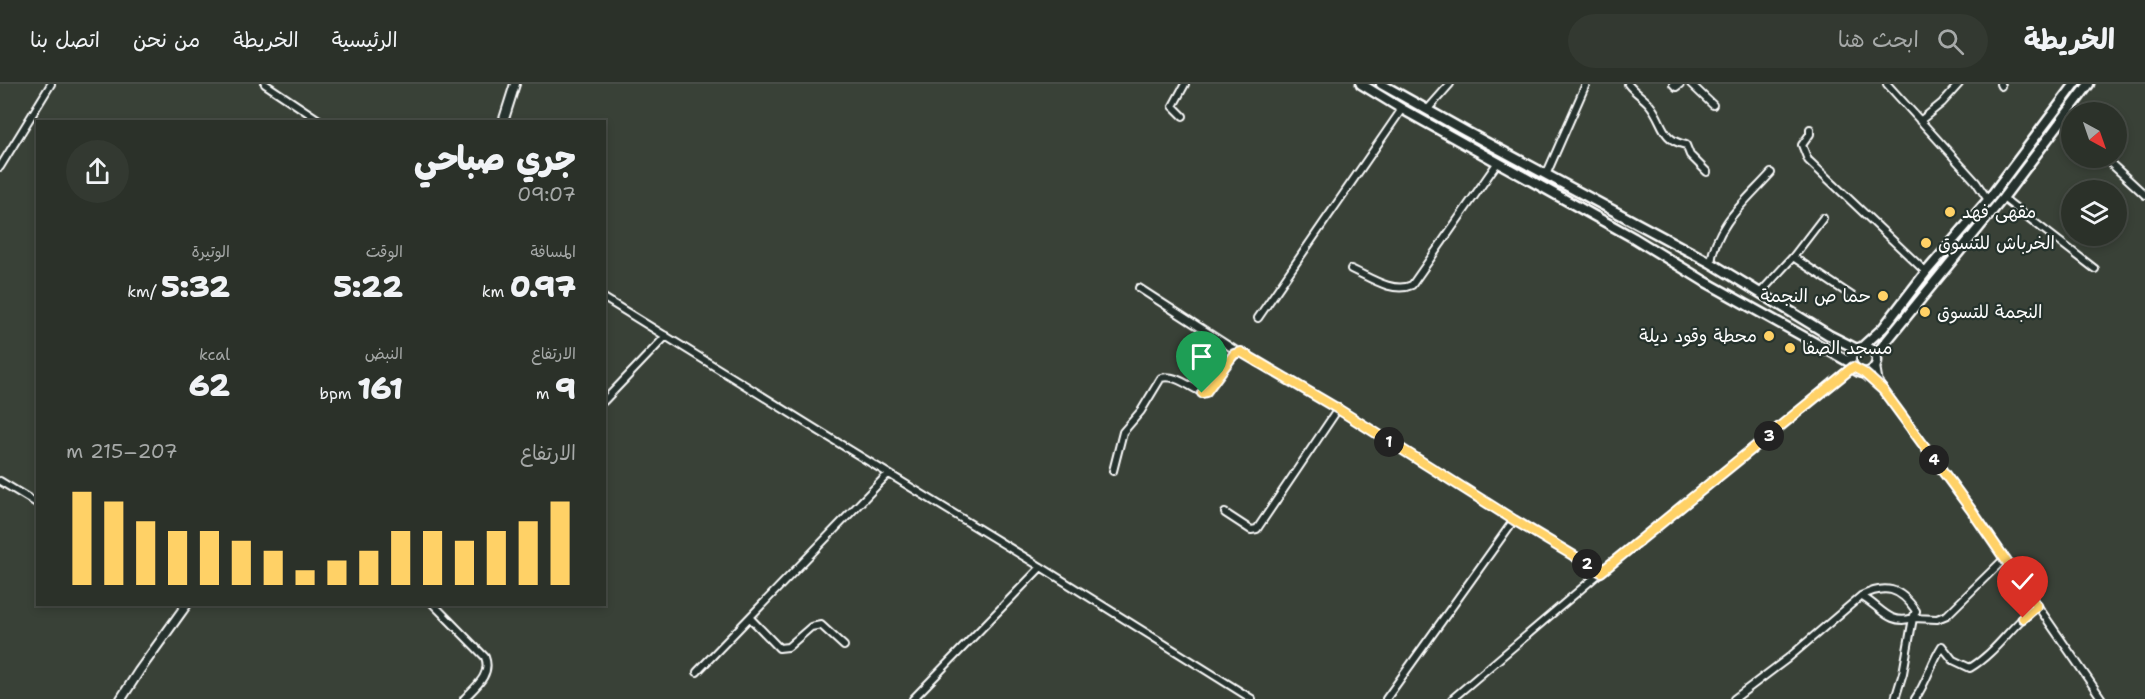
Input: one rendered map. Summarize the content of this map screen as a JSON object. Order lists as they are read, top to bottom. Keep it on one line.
{"places":["مقهى فهد","الخرباش للتسوق","حما ص النجمة","النجمة للتسوق","محطة وقود ديلة","مسجد الصفا"],"north":"bottom right","page":{"header":"الخريطة","search":"ابحث هنا","nav":["الرئيسية","الخريطة","من نحن","اتصل بنا"],"heading":["جري صباحي","09:07"],"stats":[["المسافة","0.97 km"],["الوقت","5:22"],["الوتيرة","5:32 /km"],["الارتفاع","9 m"],["النبض","161 bpm"],["kcal","62"]],"pins":["3","1","4","2"],"chart":["الارتفاع","207–215 m"]}}
